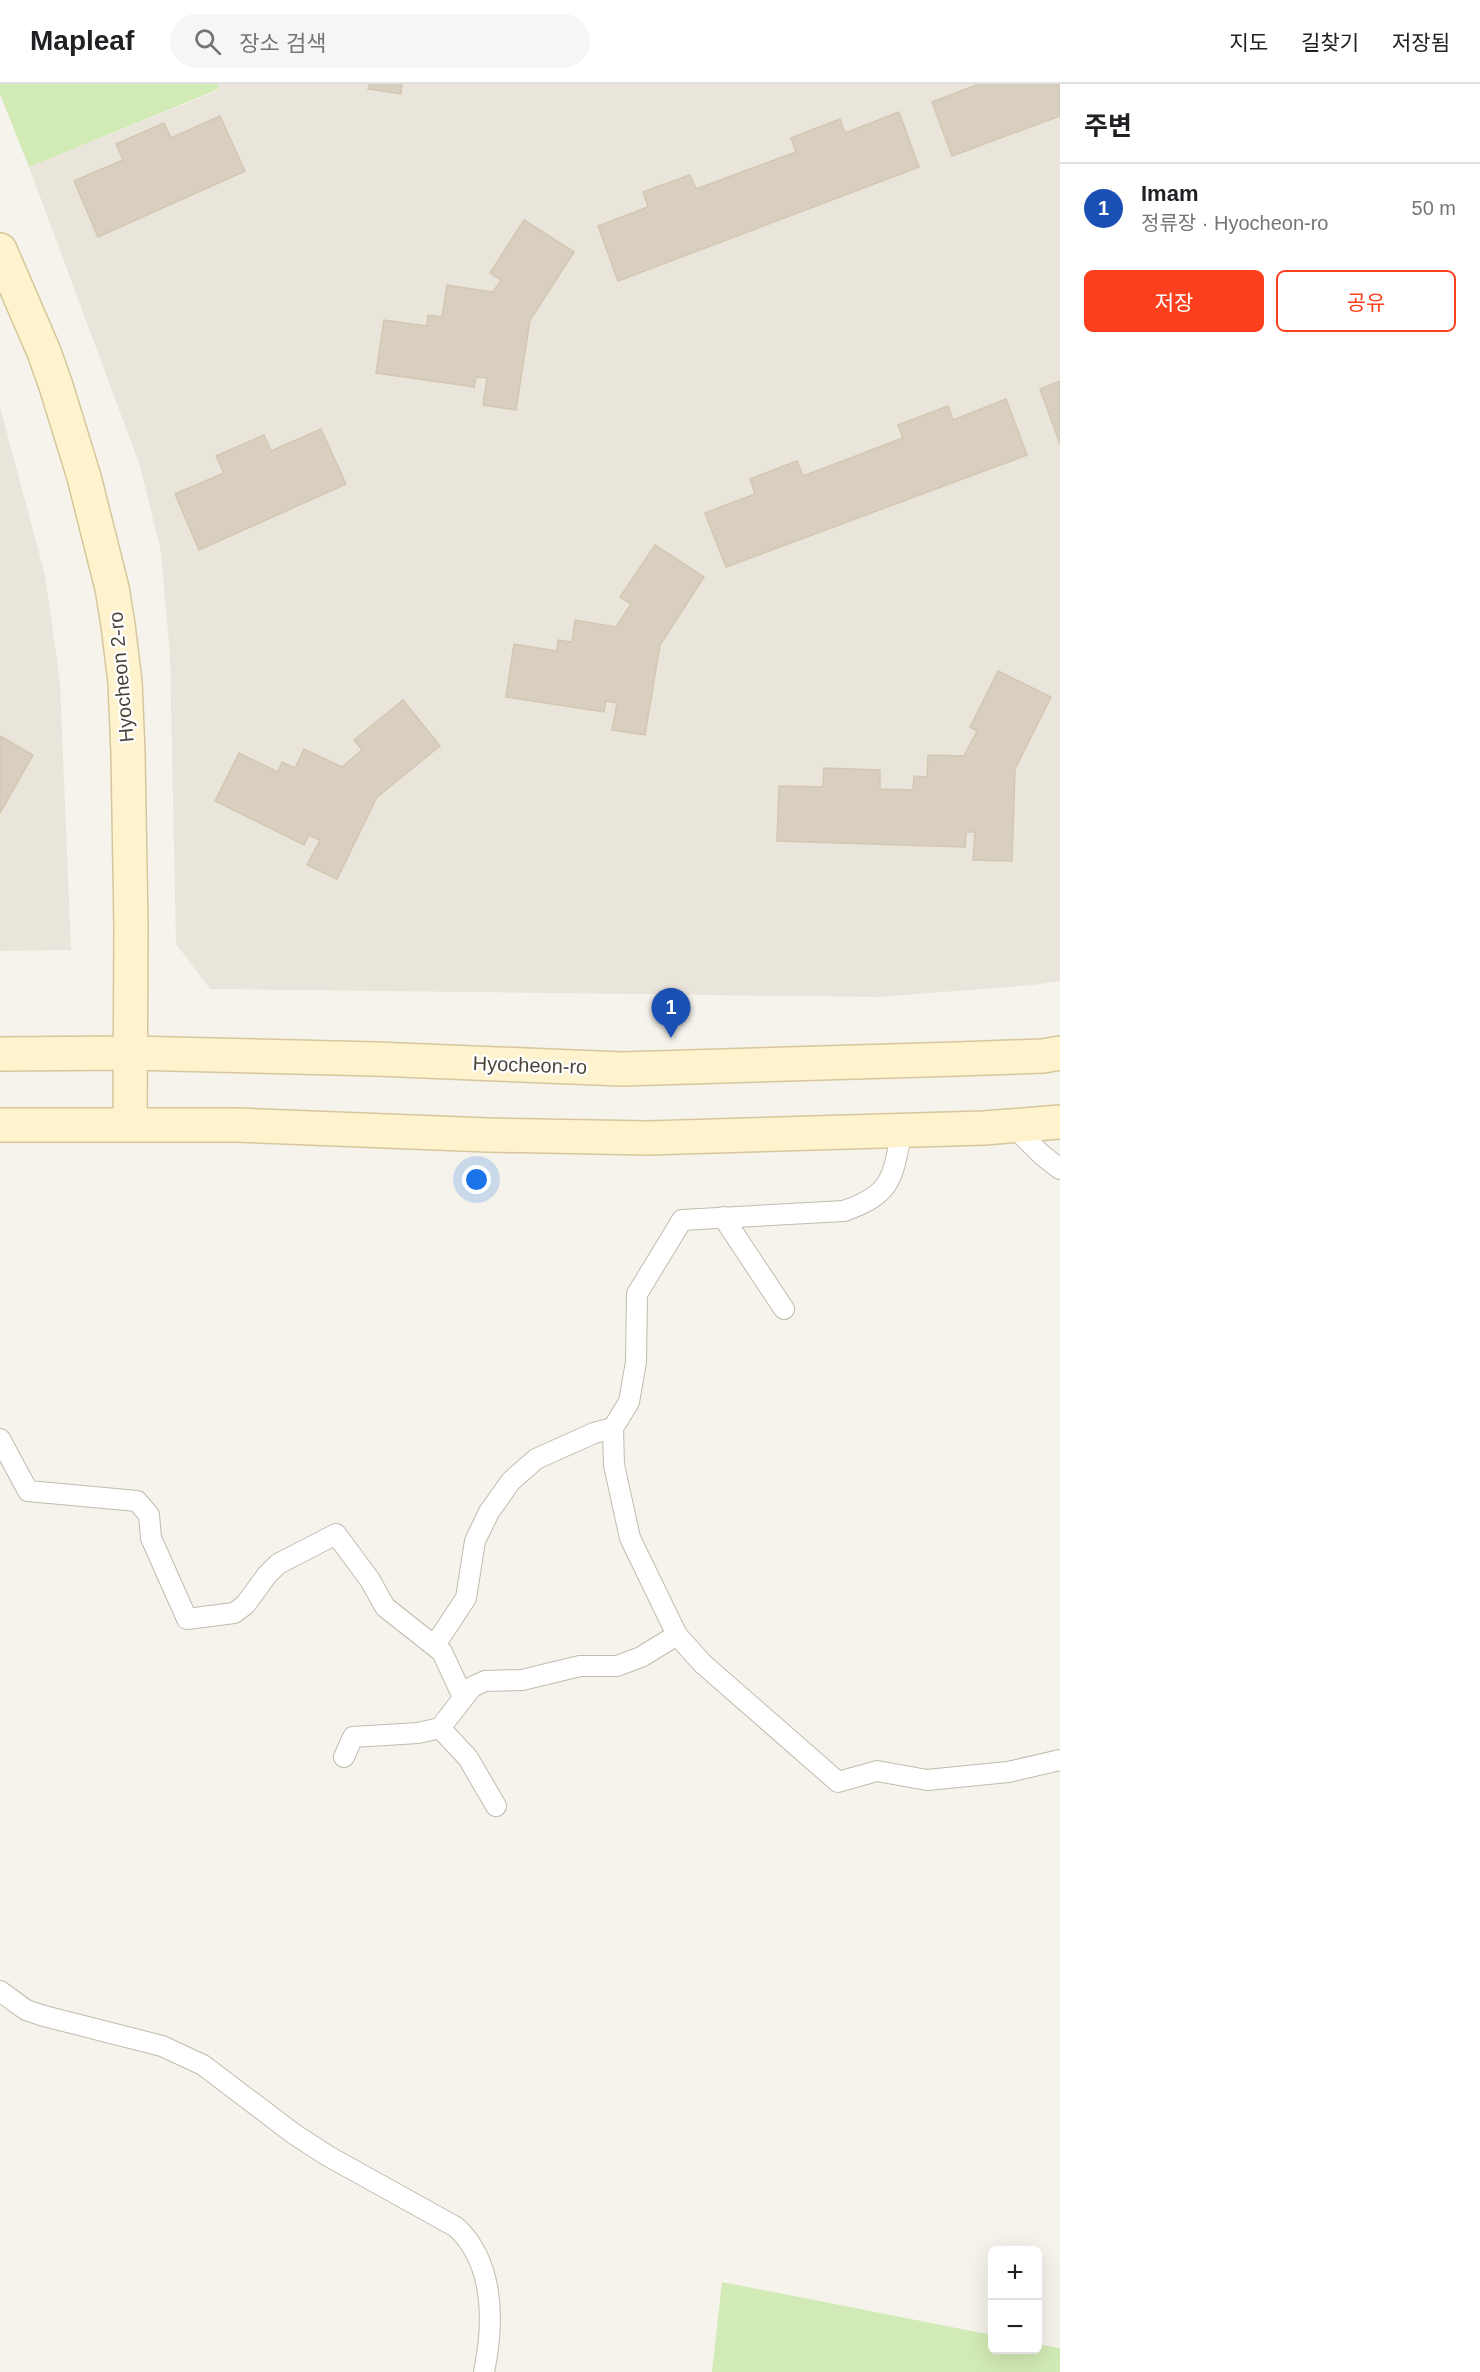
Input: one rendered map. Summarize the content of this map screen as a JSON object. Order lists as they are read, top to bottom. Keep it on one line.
{"streets":{"main road":["Hyocheon 2-ro","Hyocheon-ro"]},"crossings":[["Hyocheon 2-ro","Hyocheon-ro"]],"page":{"header":"Mapleaf","search":"장소 검색","nav":["지도","길찾기","저장됨"],"heading":"주변","list":[{"mark":"1","name":"Imam","note":"정류장 · Hyocheon-ro","value":"50 m"}],"buttons":["저장","공유"],"pins":"1","map_buttons":["+","−"]}}
